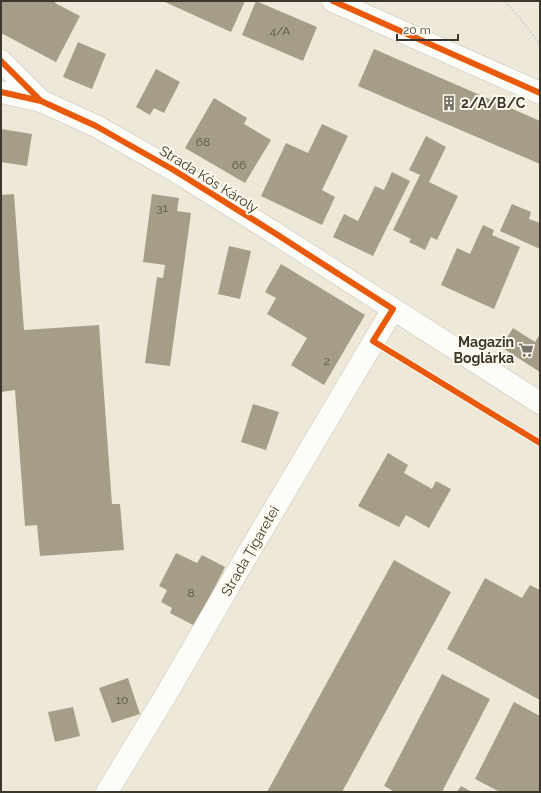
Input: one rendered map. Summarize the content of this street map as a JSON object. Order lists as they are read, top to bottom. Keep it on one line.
{"streets":{"main road":["Strada Kós Károly","Strada Țigaretei"]},"crossings":[["Strada Kós Károly","Strada Țigaretei"]],"places":{"building":["2/A/B/C"],"supermarket":["Magazin Boglárka"]},"house_numbers":["4/A","68","66","31","2","8","10"],"scale_bar":"20 m"}
